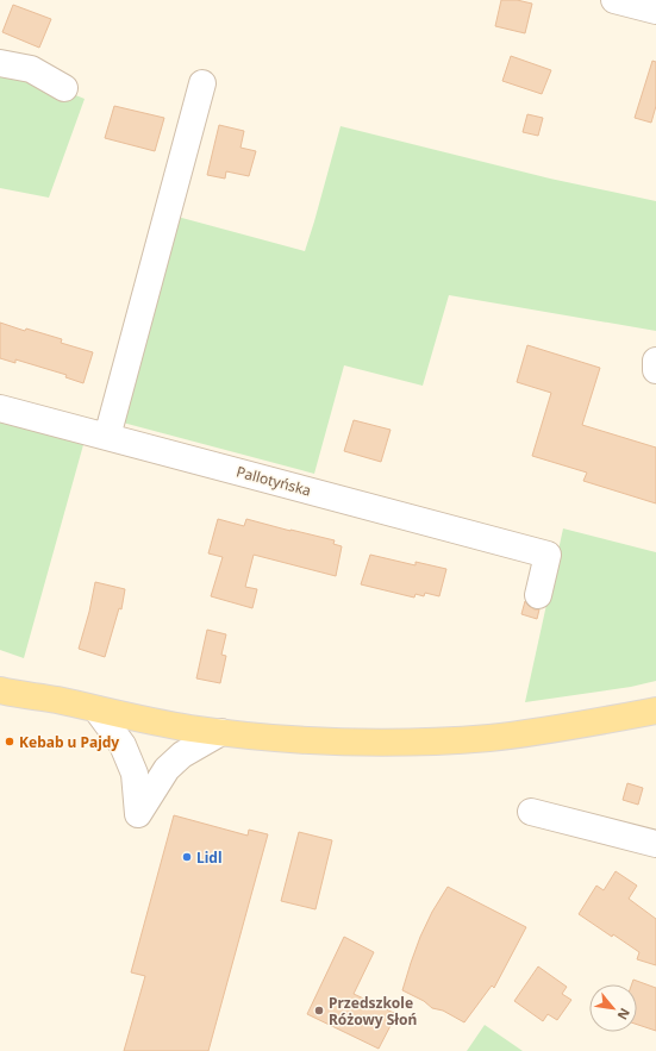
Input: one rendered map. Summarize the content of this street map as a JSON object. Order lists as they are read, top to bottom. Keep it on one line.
{"streets":{"street":["Pallotyńska"]},"places":["Kebab u Pajdy","Lidl","Przedszkole Różowy Słoń"],"north":"bottom right"}
